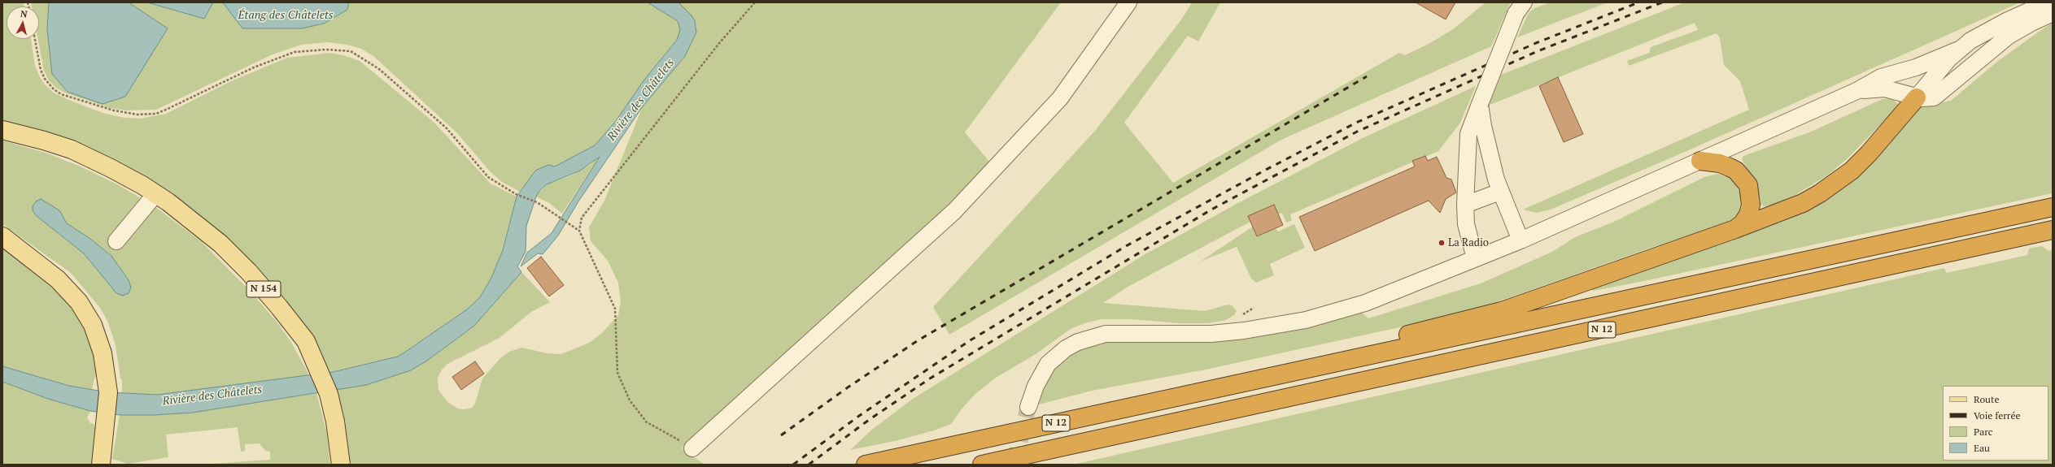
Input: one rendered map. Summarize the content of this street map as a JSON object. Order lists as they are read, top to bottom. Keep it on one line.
{"streets":{"highway":["N 12"],"main road":["N 154"]},"water":["Étang des Châtelets","Rivière des Châtelets"],"places":["La Radio"],"legend":["Route","Voie ferrée","Parc","Eau"],"north":"top"}
